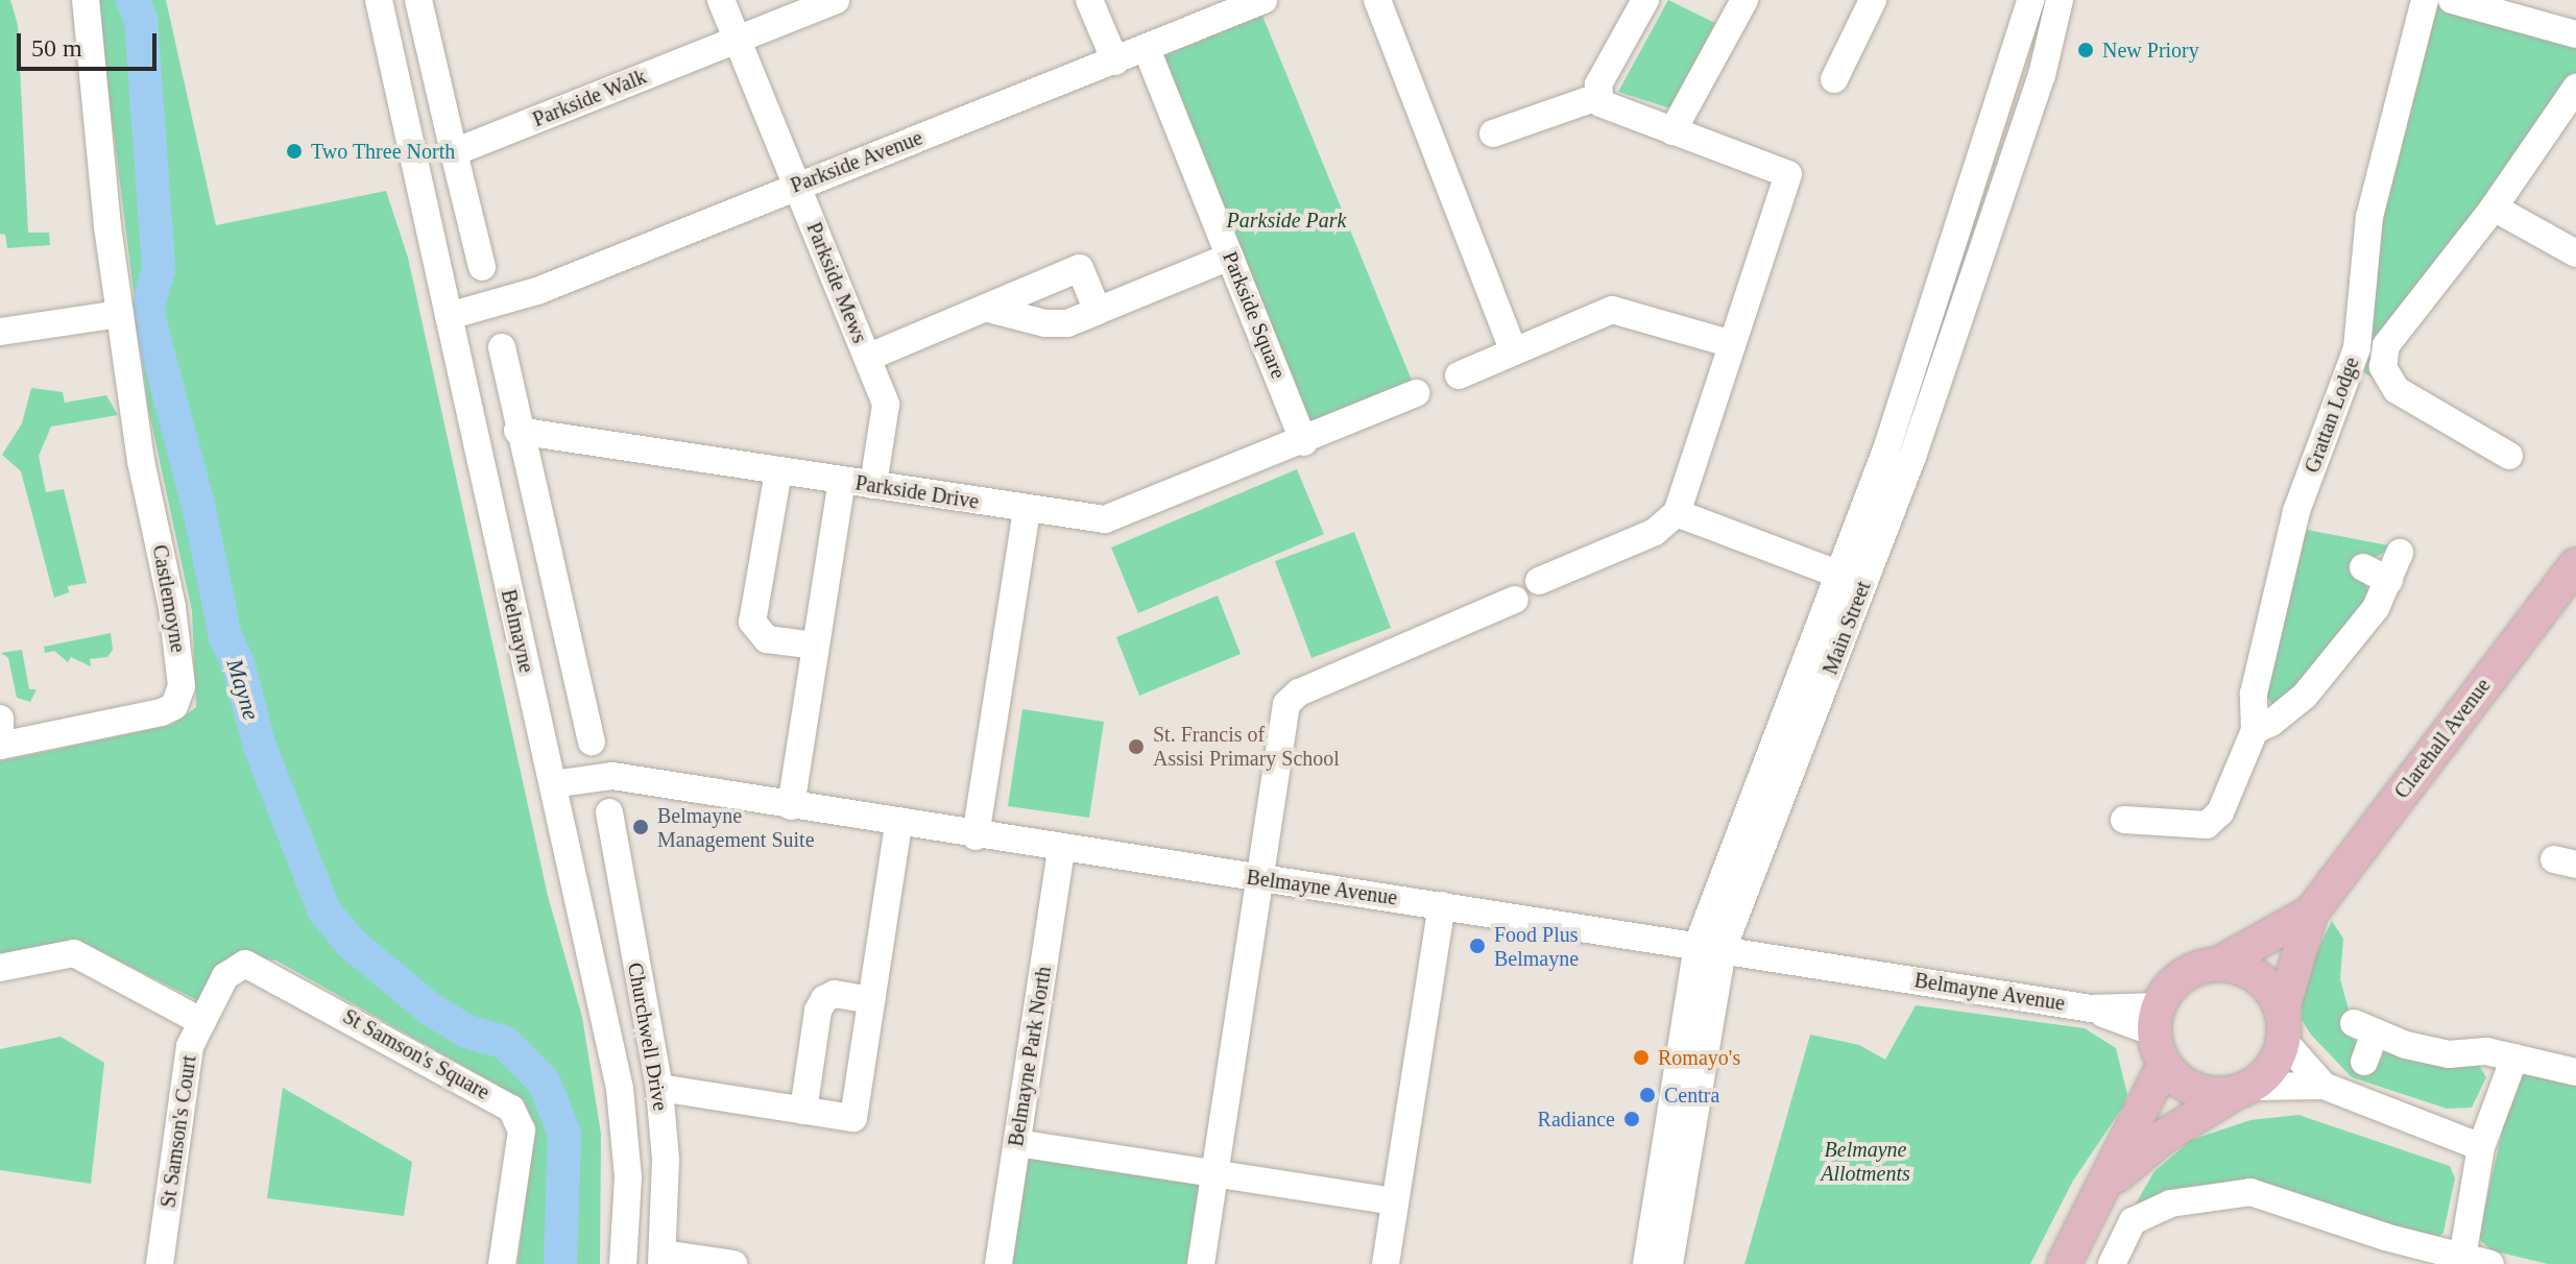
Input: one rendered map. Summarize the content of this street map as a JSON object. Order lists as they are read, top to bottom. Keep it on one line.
{"streets":{"main road":["Clarehall Avenue"],"street":["Parkside Walk","Parkside Avenue","Parkside Mews","Parkside Square","Grattan Lodge","Parkside Drive","Castlemoyne","Main Street","Belmayne","Belmayne Avenue","Churchwell Drive","St Samson's Square","Belmayne Park North","St Samson's Court"]},"crossings":[["Parkside Walk","Parkside Mews"],["Parkside Avenue","Parkside Mews"],["Parkside Avenue","Parkside Square"],["Parkside Avenue","Belmayne"],["Parkside Mews","Parkside Drive"],["Parkside Square","Parkside Drive"],["Main Street","Belmayne Avenue"],["Belmayne","Belmayne Avenue"],["Clarehall Avenue","Belmayne Avenue"],["Belmayne Avenue","Belmayne Park North"],["St Samson's Square","St Samson's Court"]],"water":["Mayne"],"parks":["Parkside Park","Belmayne Allotments"],"places":["New Priory","Two Three North","St. Francis of Assisi Primary School","Belmayne Management Suite","Food Plus Belmayne","Romayo's","Centra","Radiance"],"scale_bar":"50 m"}
